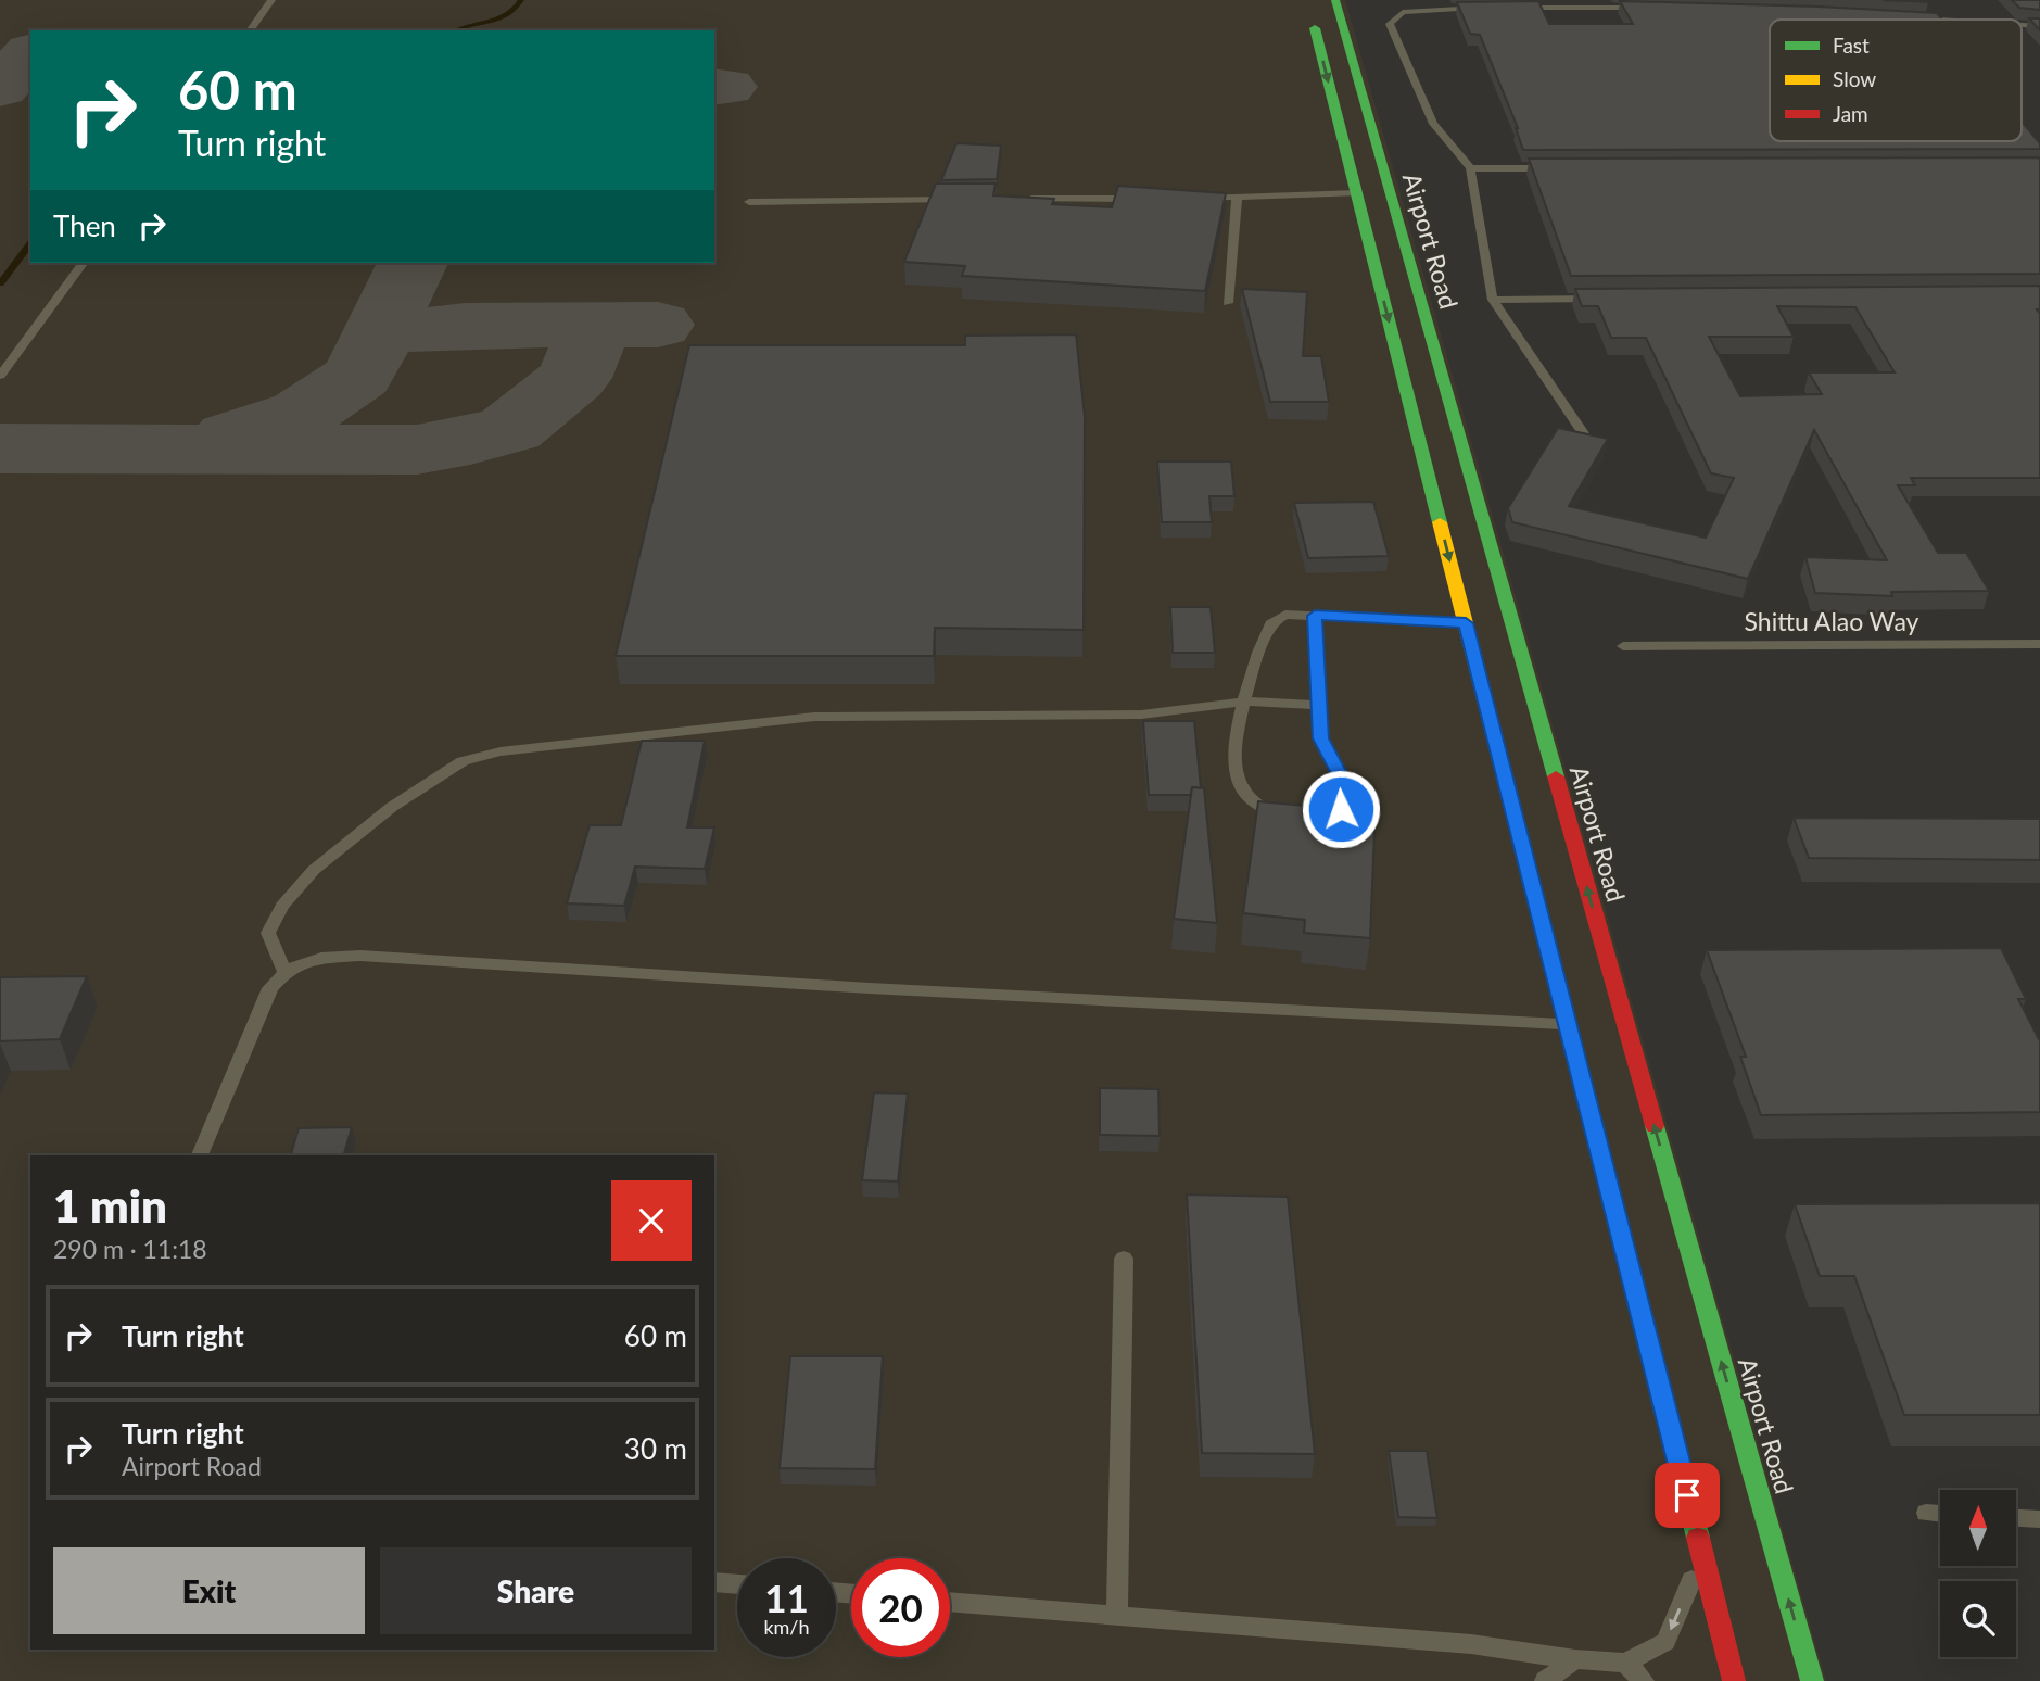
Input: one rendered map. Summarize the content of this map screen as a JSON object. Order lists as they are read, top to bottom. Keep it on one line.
{"streets":{"main road":["Airport Road"],"lane":["Shittu Alao Way"]},"legend":["Fast","Slow","Jam"],"north":"top","page":{"turn":["60 m","Turn right"],"then":"Then","heading":["1 min","290 m · 11:18"],"list":[{"name":"Turn right","value":"60 m"},{"name":"Turn right","note":"Airport Road","value":"30 m"}],"buttons":["Exit","Share"],"speed":"11 km/h","limit":"20"}}
